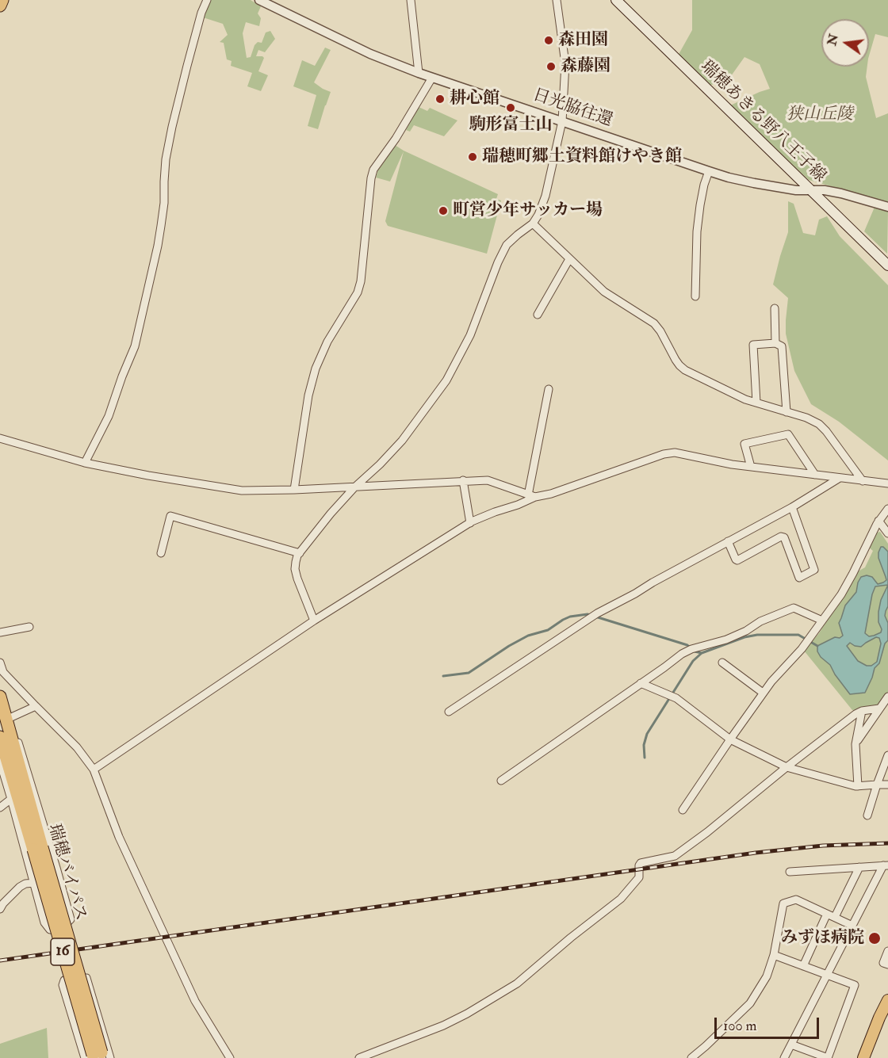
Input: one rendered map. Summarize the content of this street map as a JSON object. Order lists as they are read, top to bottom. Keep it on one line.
{"streets":{"highway":["瑞穂バイパス","16"],"main road":["瑞穂あきる野八王子線"],"street":["日光脇往還"]},"crossings":[["日光脇往還","瑞穂あきる野八王子線"]],"parks":["狭山丘陵"],"places":["森田園","森藤園","耕心館","駒形富士山","瑞穂町郷土資料館けやき館","町営少年サッカー場","みずほ病院"],"scale_bar":"100 m","north":"left"}
